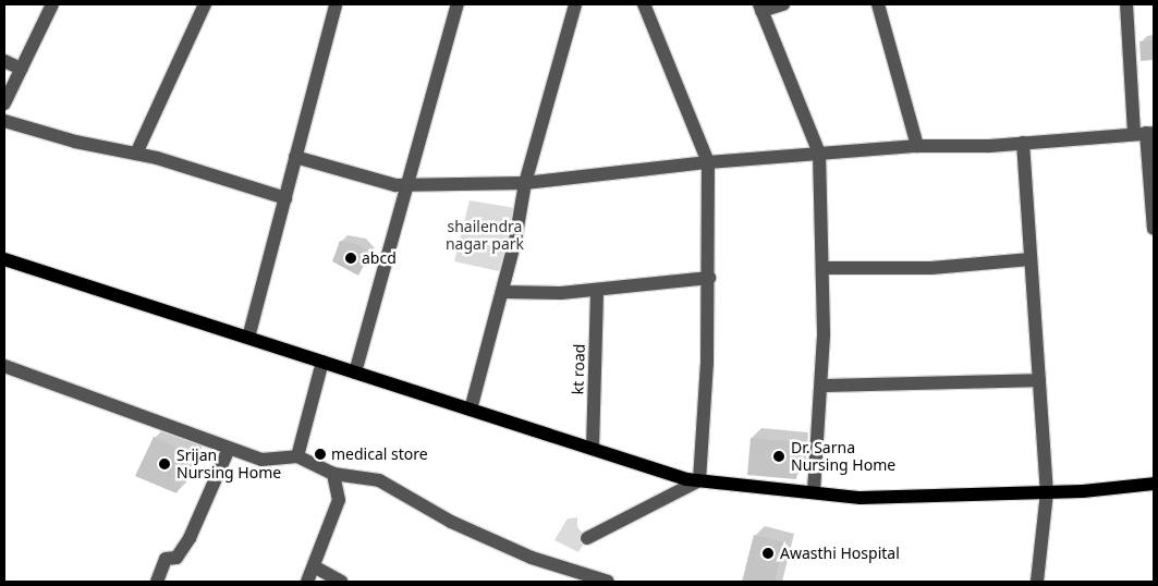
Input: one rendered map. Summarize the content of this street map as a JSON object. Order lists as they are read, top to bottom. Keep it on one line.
{"streets":{"street":["kt road"]},"parks":["shailendra nagar park"],"places":["abcd","medical store","Dr. Sarna Nursing Home","Srijan Nursing Home","Awasthi Hospital"]}
